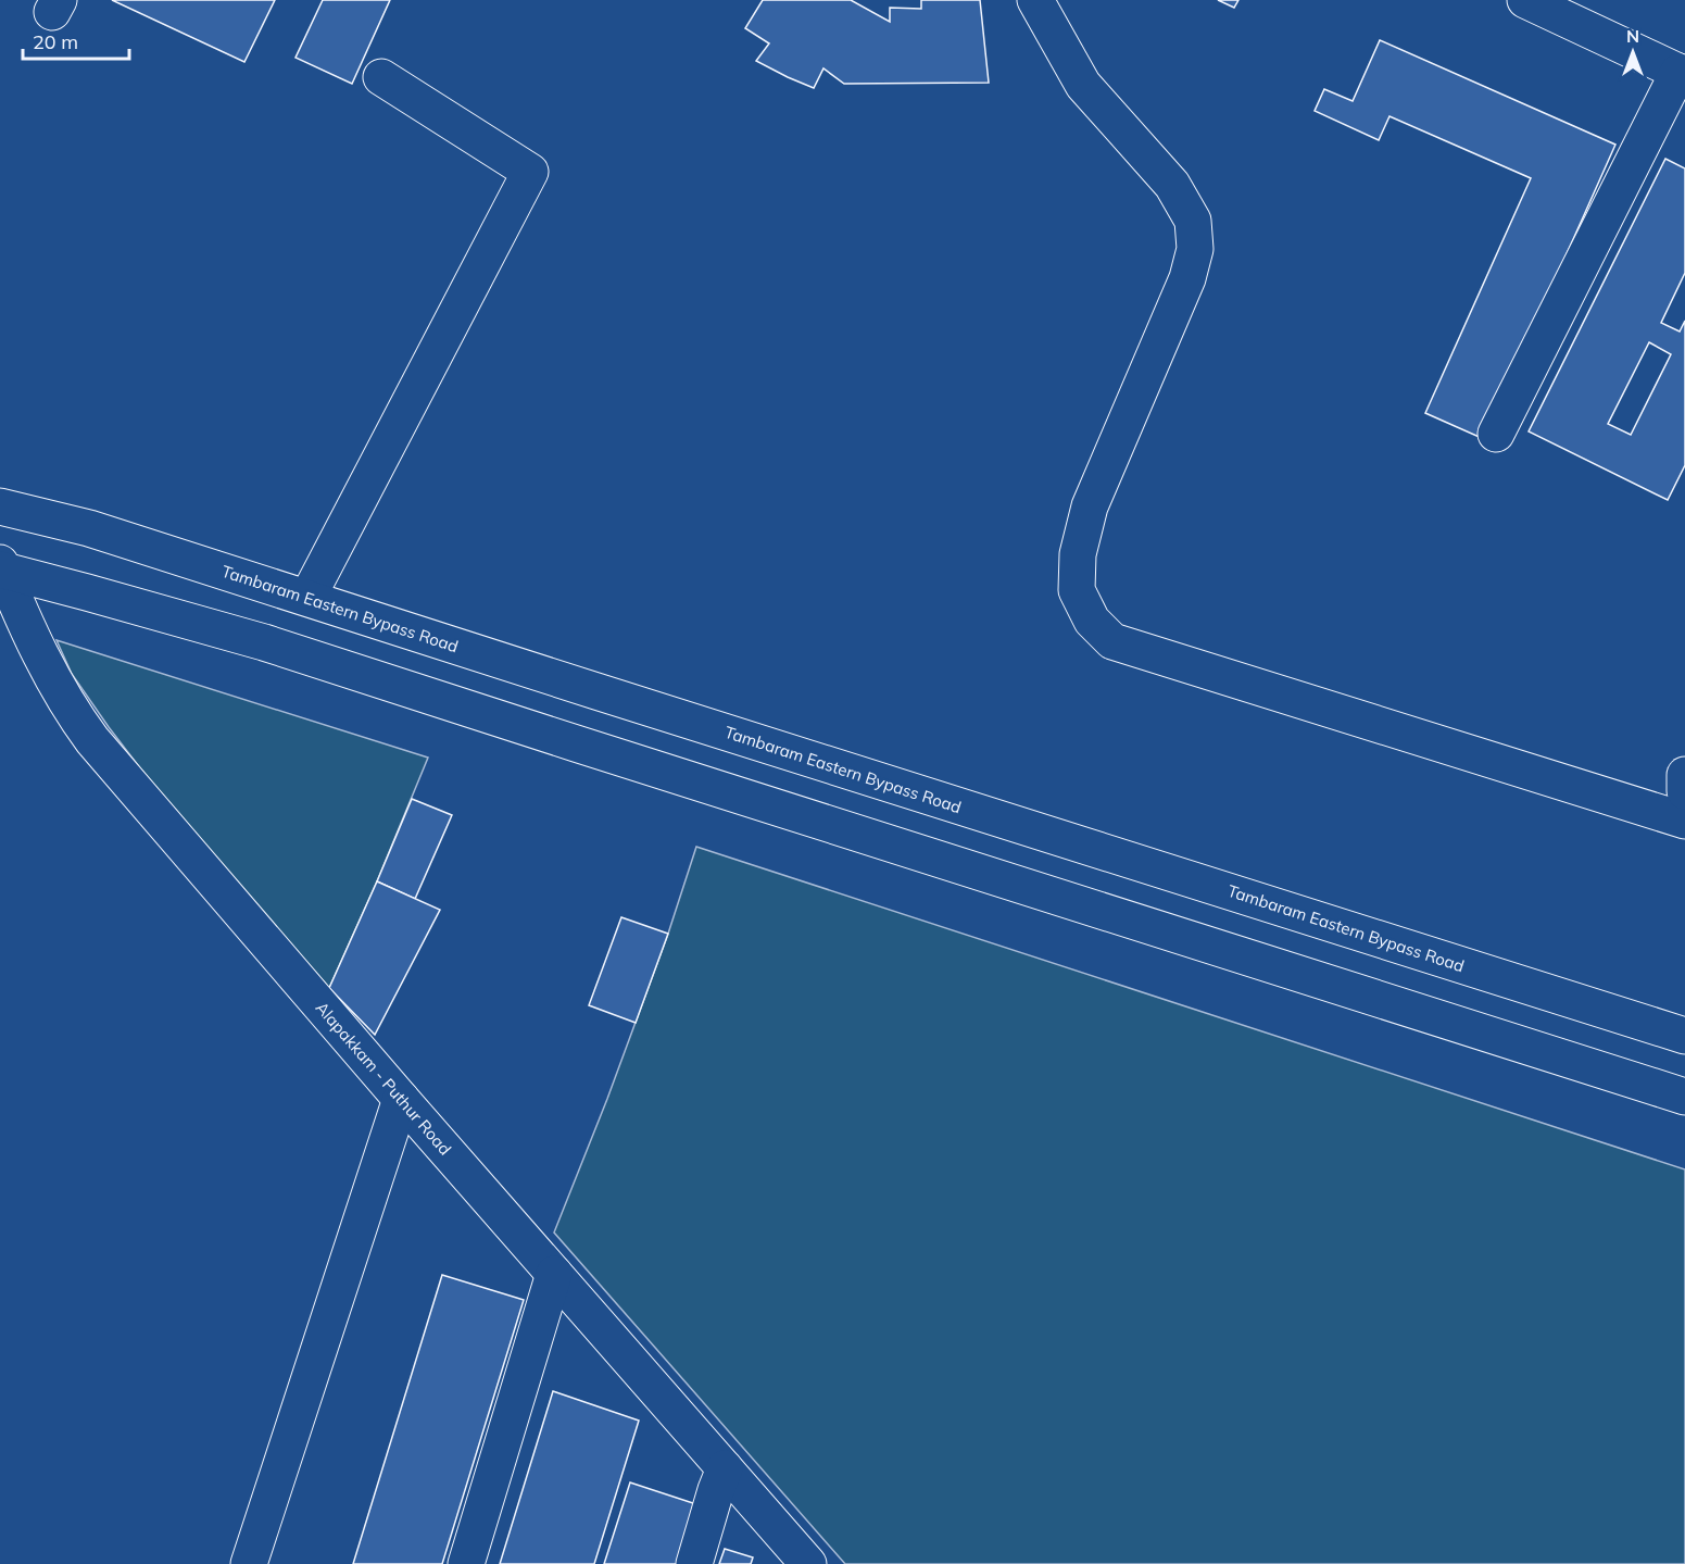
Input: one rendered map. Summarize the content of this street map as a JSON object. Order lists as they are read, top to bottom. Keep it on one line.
{"streets":{"main road":["Tambaram Eastern Bypass Road","Alapakkam - Puthur Road"]},"scale_bar":"20 m","north":"top"}
